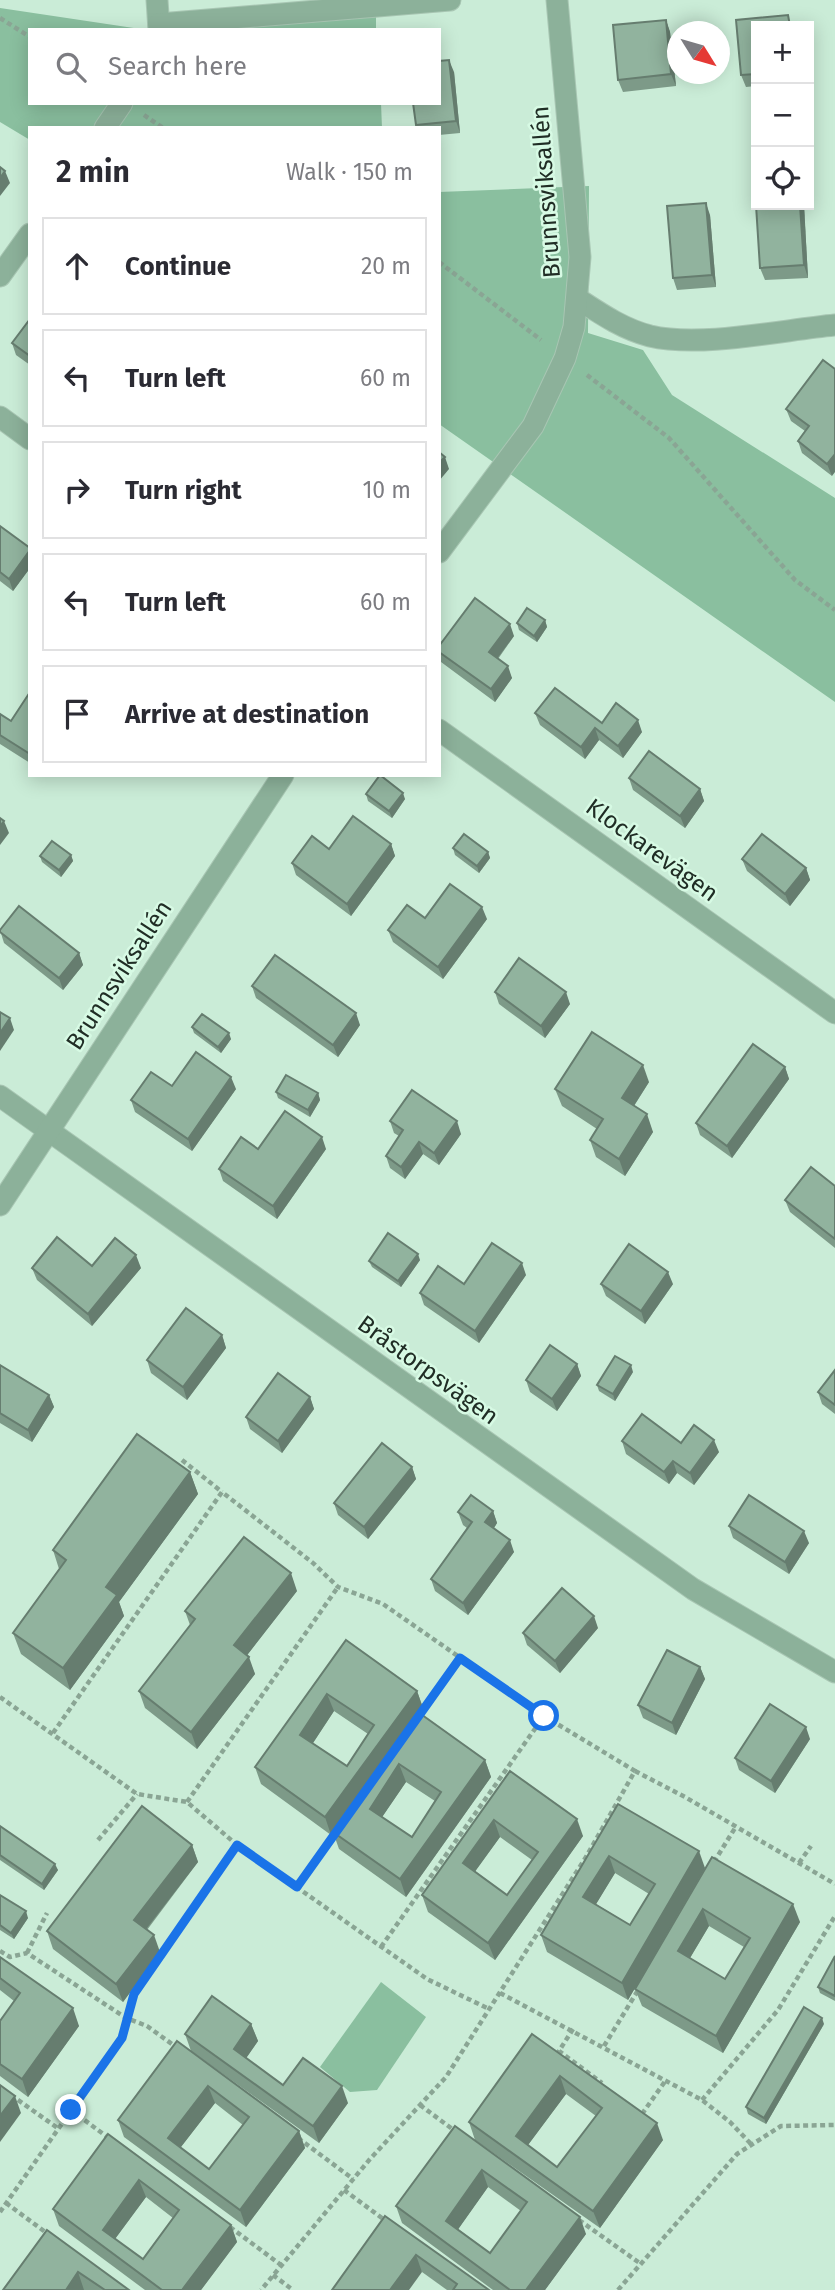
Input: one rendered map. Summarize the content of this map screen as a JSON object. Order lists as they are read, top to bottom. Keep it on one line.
{"streets":{"street":["Brunnsviksallén","Klockarevägen","Bråstorpsvägen"]},"crossings":[["Brunnsviksallén","Bråstorpsvägen"]],"north":"bottom right","page":{"map_buttons":["+","−"],"search":"Search here","heading":["2 min","Walk · 150 m"],"list":[["Continue","20 m"],["Turn left","60 m"],["Turn right","10 m"],["Turn left","60 m"],"Arrive at destination"]}}
